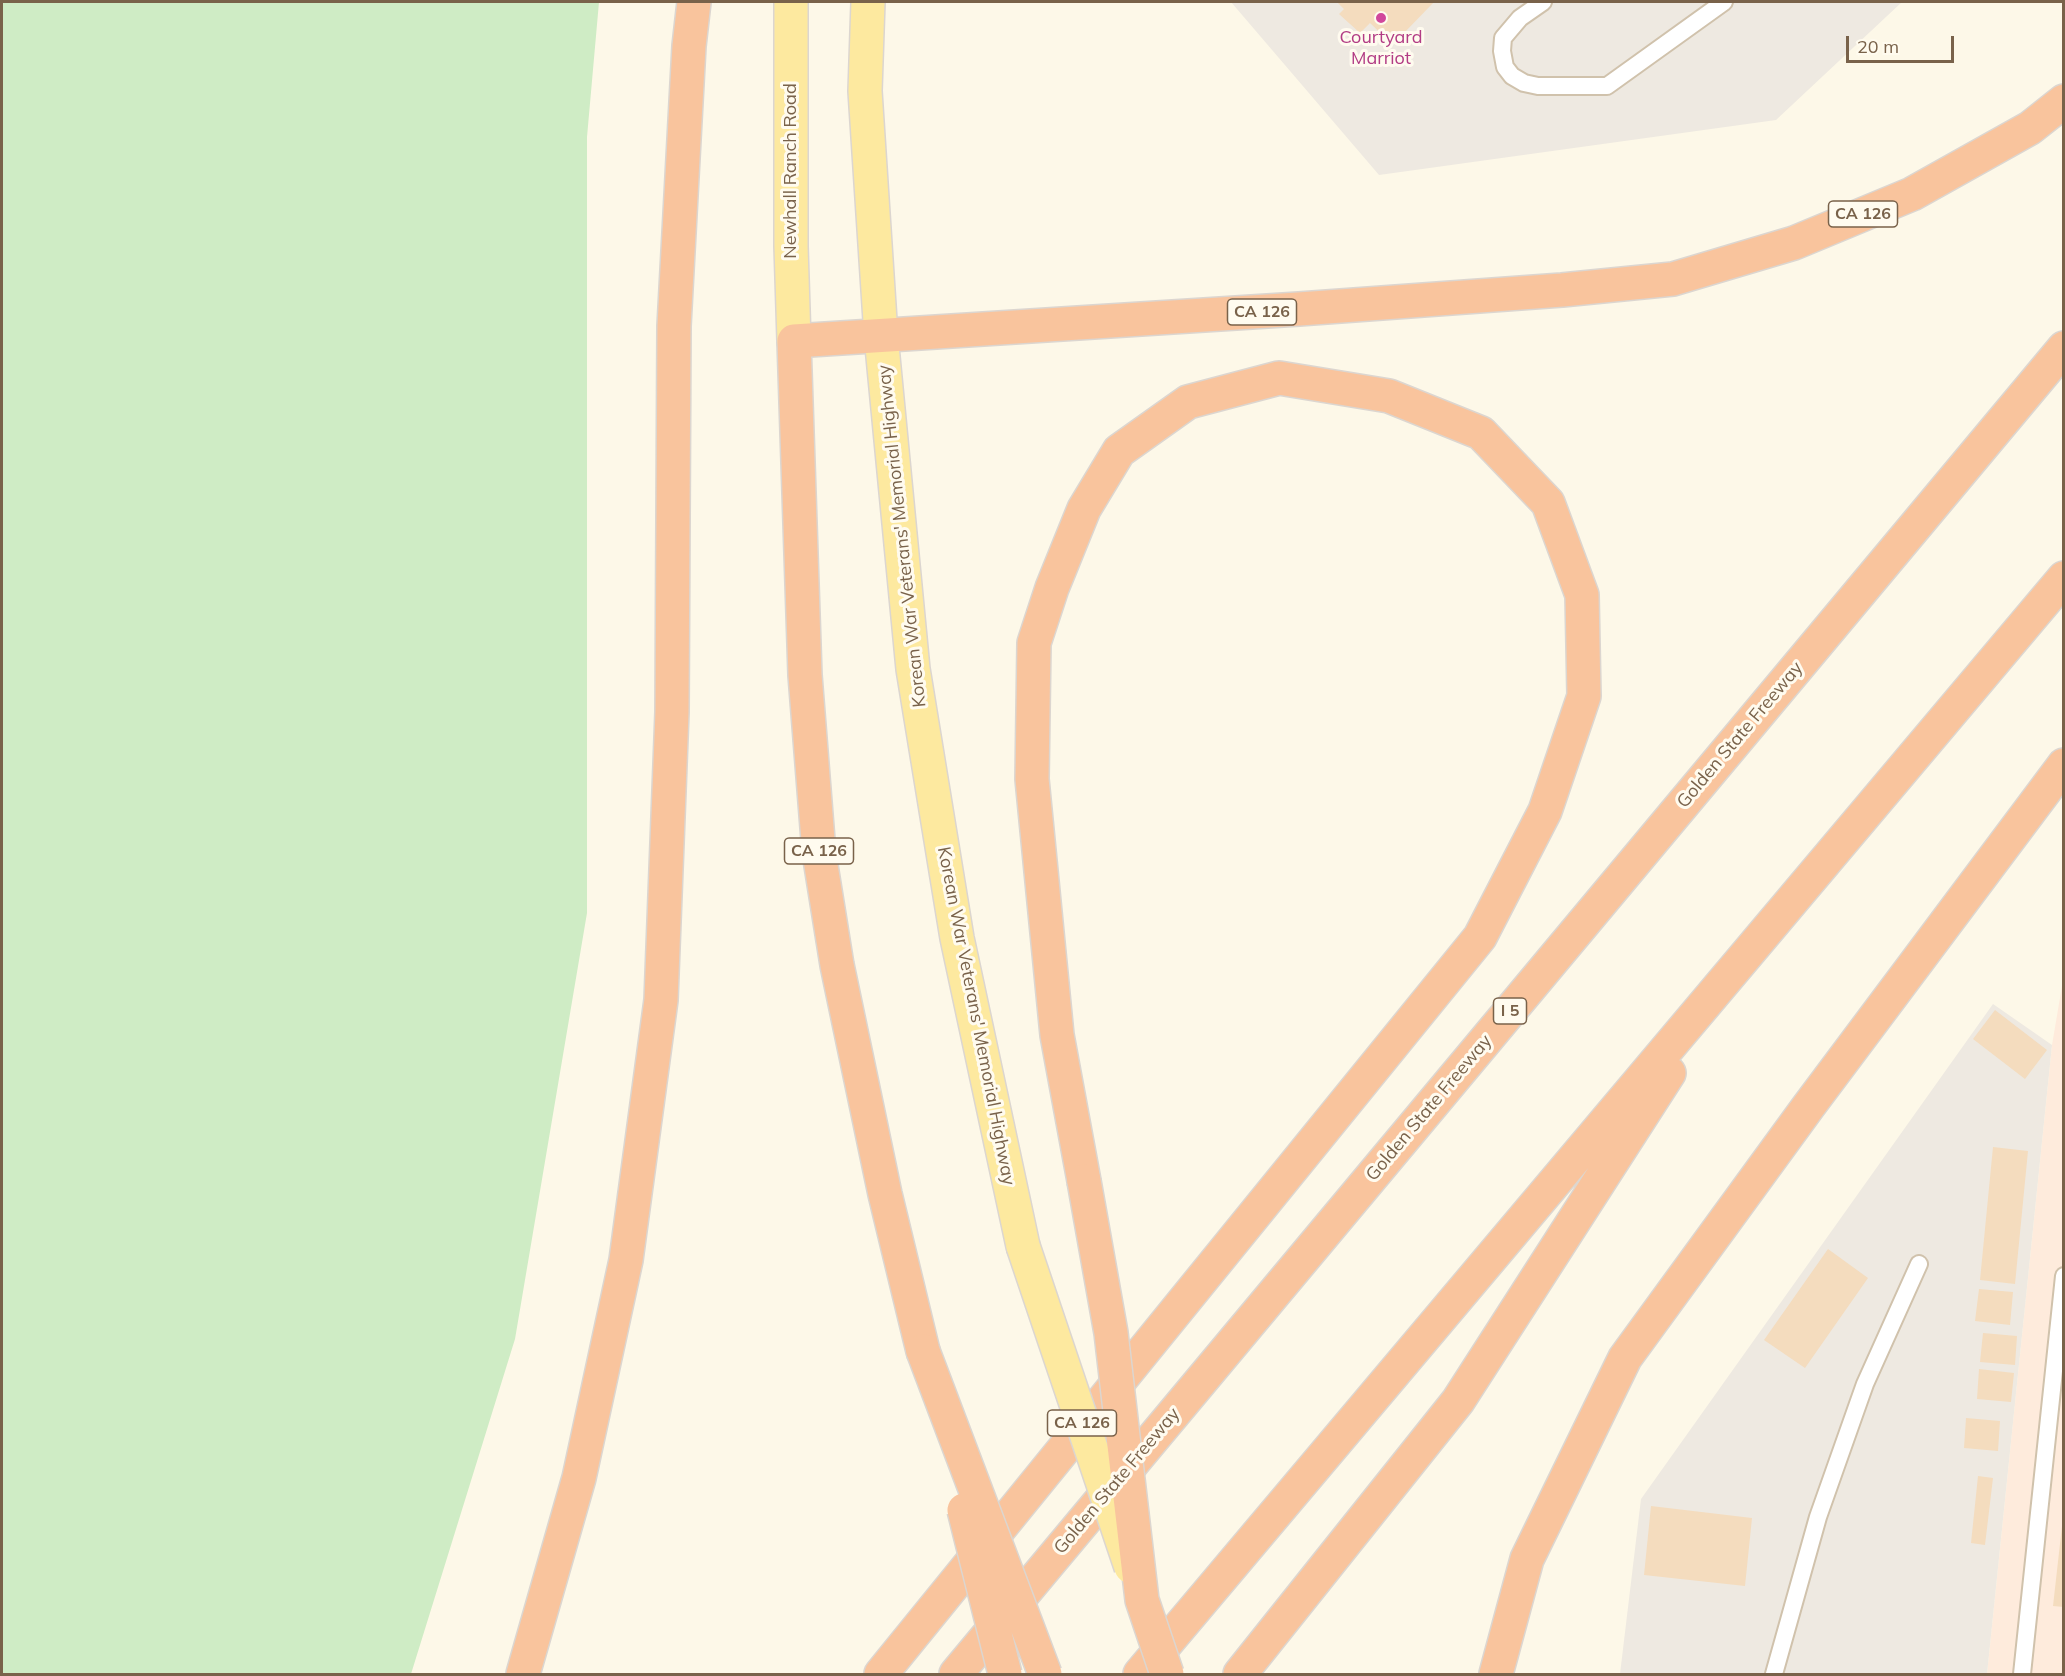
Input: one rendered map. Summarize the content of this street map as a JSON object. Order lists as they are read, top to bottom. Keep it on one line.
{"streets":{"highway":["CA 126","Korean War Veterans' Memorial Highway","Golden State Freeway","I 5"],"main road":["Newhall Ranch Road"]},"crossings":[["Newhall Ranch Road","CA 126"],["CA 126","Korean War Veterans' Memorial Highway"]],"places":["Courtyard Marriot"],"scale_bar":"20 m"}
